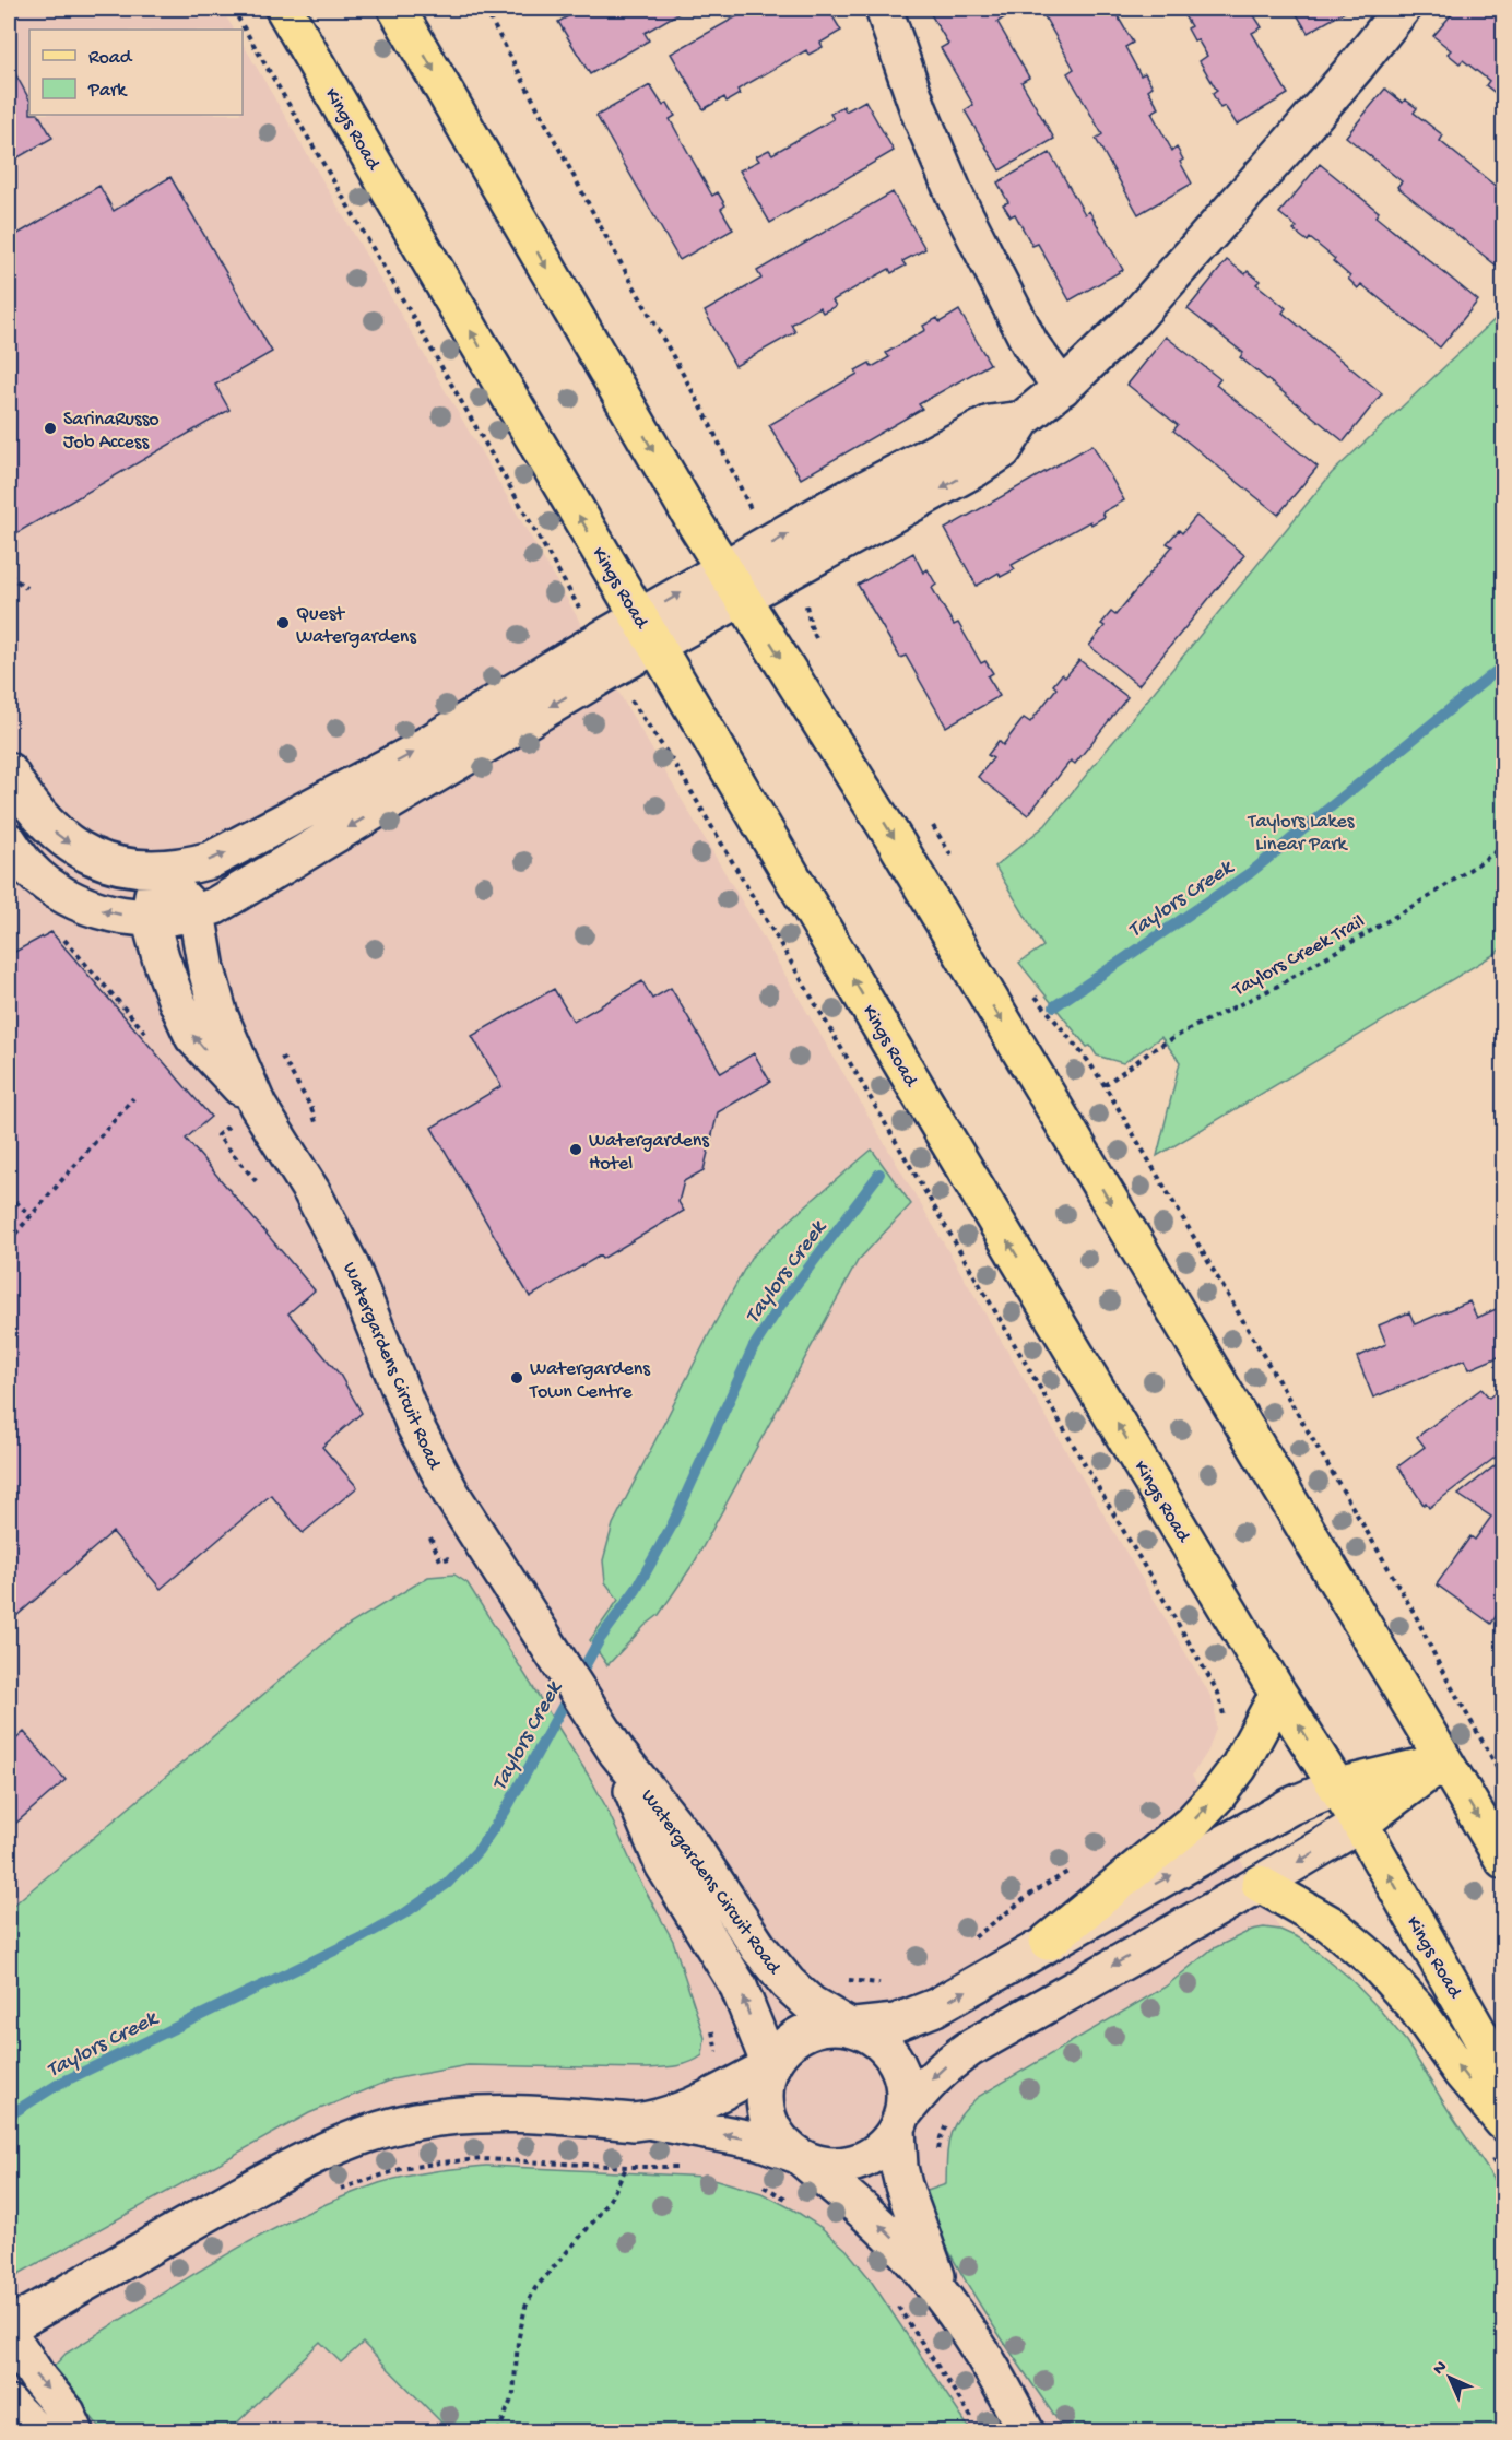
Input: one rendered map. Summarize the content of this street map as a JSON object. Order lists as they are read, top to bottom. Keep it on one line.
{"streets":{"main road":["Kings Road"],"street":["Watergardens Circuit Road"],"path":["Taylors Creek Trail"]},"water":["Taylors Creek"],"parks":["Taylors Lakes Linear Park"],"places":["SarinaRusso Job Access","Quest Watergardens","Watergardens Hotel","Watergardens Town Centre"],"legend":["Road","Park"],"north":"top left"}
